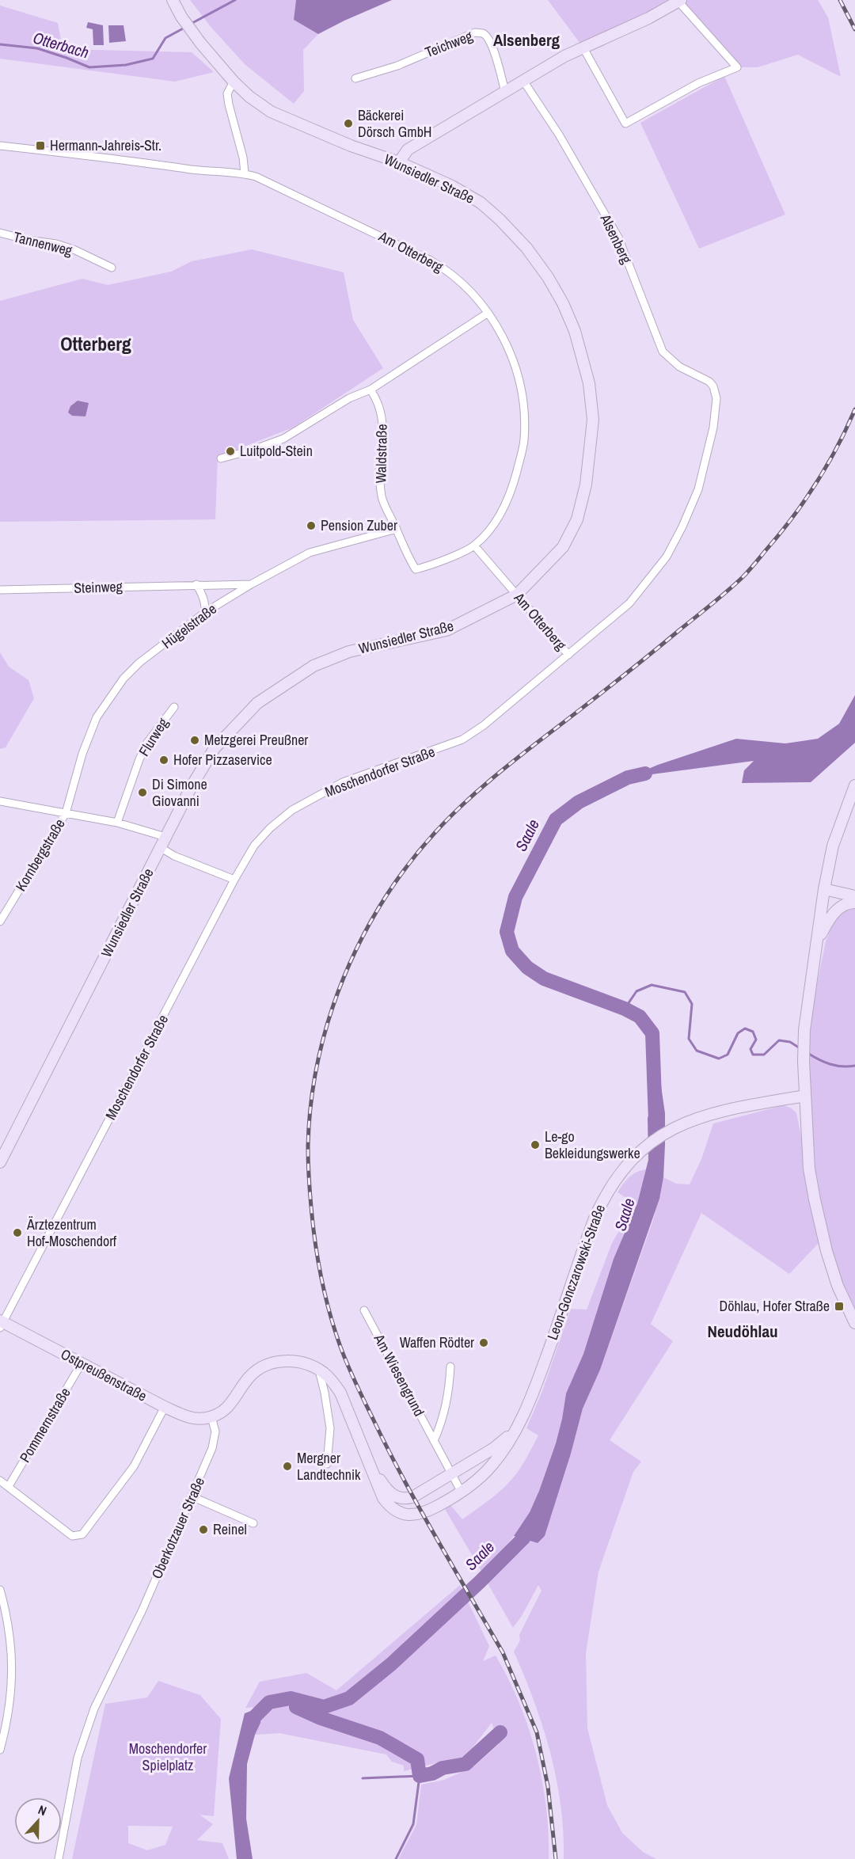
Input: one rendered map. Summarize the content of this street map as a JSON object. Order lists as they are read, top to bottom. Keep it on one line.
{"streets":{"street":["Teichweg","Wunsiedler Straße","Alsenberg","Tannenweg","Am Otterberg","Waldstraße","Steinweg","Hügelstraße","Flurweg","Moschendorfer Straße","Kornbergstraße","Leon-Gonczarowski-Straße","Ostpreußenstraße","Am Wiesengrund","Pommernstraße","Oberkotzauer Straße"]},"crossings":[["Wunsiedler Straße","Am Otterberg"],["Alsenberg","Moschendorfer Straße"],["Am Otterberg","Waldstraße"],["Am Otterberg","Moschendorfer Straße"],["Waldstraße","Hügelstraße"],["Steinweg","Hügelstraße"],["Hügelstraße","Kornbergstraße"],["Moschendorfer Straße","Ostpreußenstraße"],["Leon-Gonczarowski-Straße","Am Wiesengrund"],["Ostpreußenstraße","Pommernstraße"],["Ostpreußenstraße","Oberkotzauer Straße"]],"districts":["Alsenberg","Otterberg","Neudöhlau"],"water":["Otterbach","Saale"],"parks":["Moschendorfer Spielplatz"],"places":{"other":["Bäckerei Dörsch GmbH","Luitpold-Stein","Pension Zuber","Metzgerei Preußner","Hofer Pizzaservice","Di Simone Giovanni","Le-go Bekleidungswerke","Ärztezentrum Hof-Moschendorf","Waffen Rödter","Mergner Landtechnik","Reinel"],"transit":["Hermann-Jahreis-Str.","Döhlau, Hofer Straße"]},"north":"top"}
